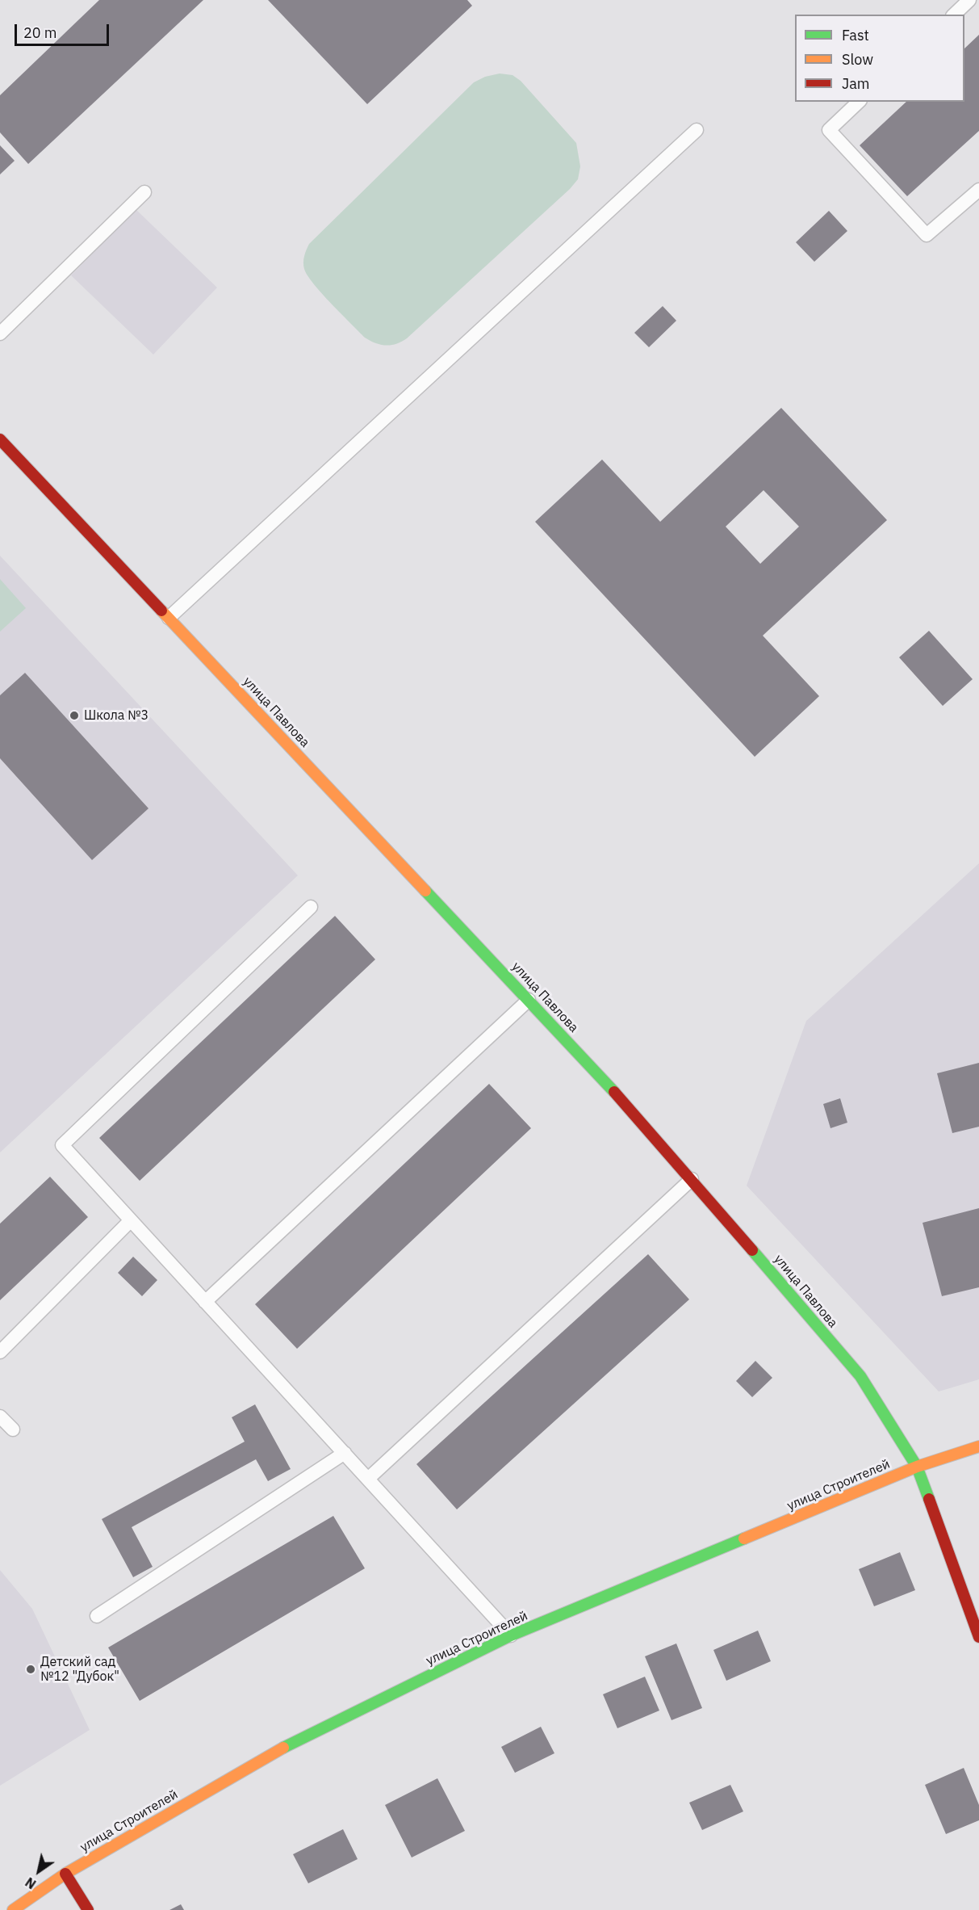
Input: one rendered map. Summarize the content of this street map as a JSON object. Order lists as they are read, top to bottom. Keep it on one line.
{"streets":{"street":["улица Павлова","улица Строителей"]},"crossings":[["улица Павлова","улица Строителей"]],"places":["Школа №3","Детский сад №12 \"Дубок\""],"legend":["Fast","Slow","Jam"],"scale_bar":"20 m","north":"bottom left"}
